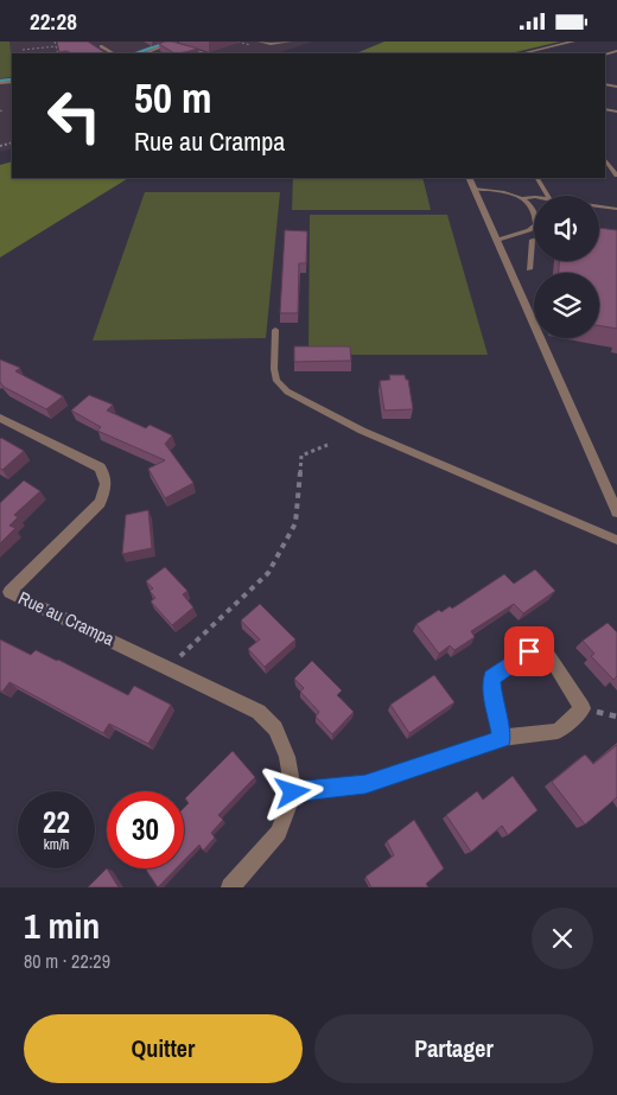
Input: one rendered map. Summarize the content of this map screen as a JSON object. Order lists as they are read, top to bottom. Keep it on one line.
{"streets":{"street":["Rue au Crampa"]},"page":{"status":"22:28","turn":["50 m","Rue au Crampa"],"speed":"22 km/h","limit":"30","heading":["1 min","80 m · 22:29"],"buttons":["Quitter","Partager"]}}
